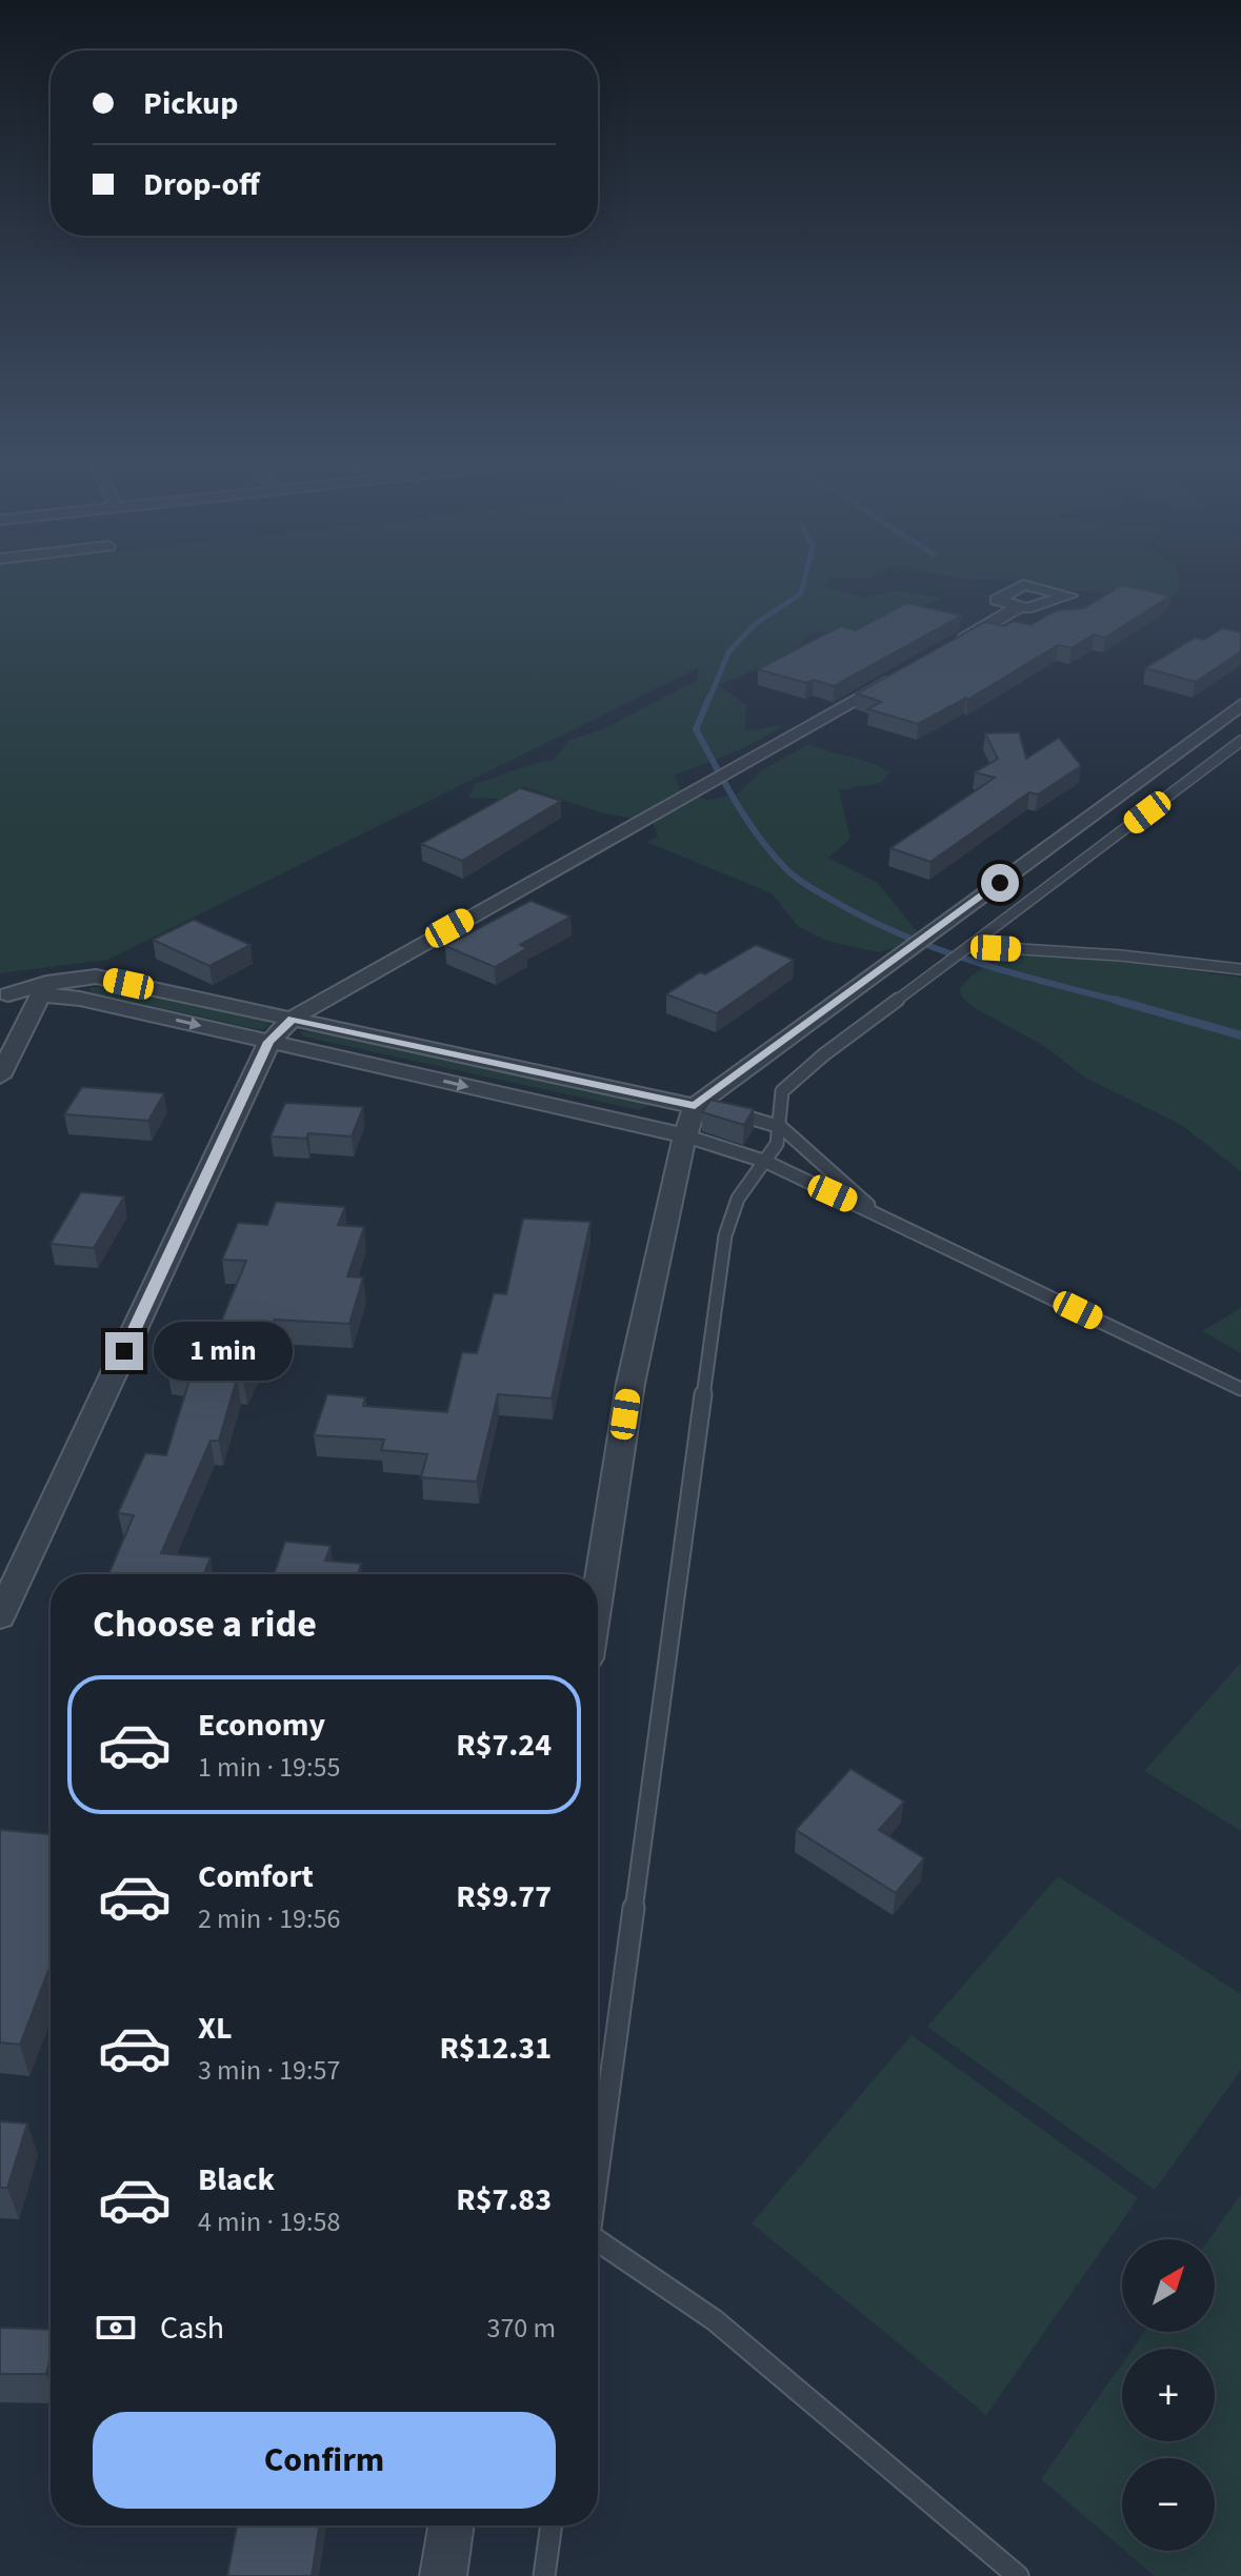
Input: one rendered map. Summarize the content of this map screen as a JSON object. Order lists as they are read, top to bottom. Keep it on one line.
{"north":"top right","page":{"banner":["Pickup","Drop-off"],"bubble":"1 min","heading":"Choose a ride","list":[{"name":"Economy","note":"1 min · 19:55","value":"R$7.24"},{"name":"Comfort","note":"2 min · 19:56","value":"R$9.77"},{"name":"XL","note":"3 min · 19:57","value":"R$12.31"},{"name":"Black","note":"4 min · 19:58","value":"R$7.83"}],"map_buttons":["+","−"],"pay":["Cash","370 m"],"buttons":"Confirm"}}
